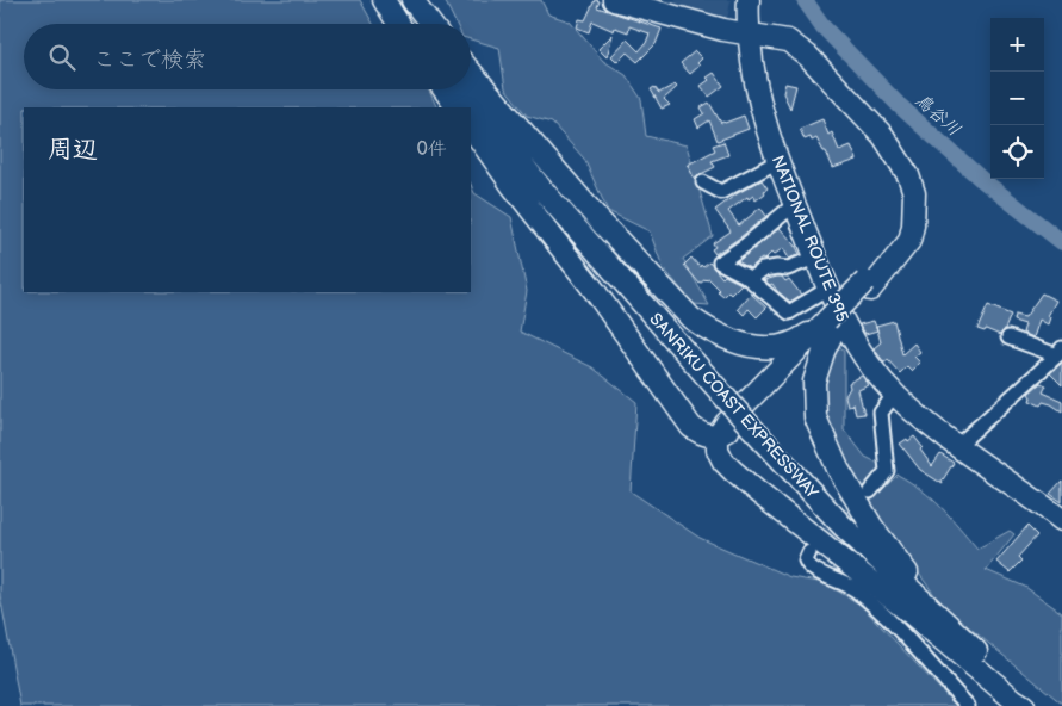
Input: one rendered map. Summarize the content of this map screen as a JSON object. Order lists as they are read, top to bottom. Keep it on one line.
{"streets":{"highway":["NATIONAL ROUTE 395","SANRIKU COAST EXPRESSWAY"]},"water":["鳥谷川"],"page":{"map_buttons":["+","−"],"search":"ここで検索","heading":["周辺","0件"]}}
